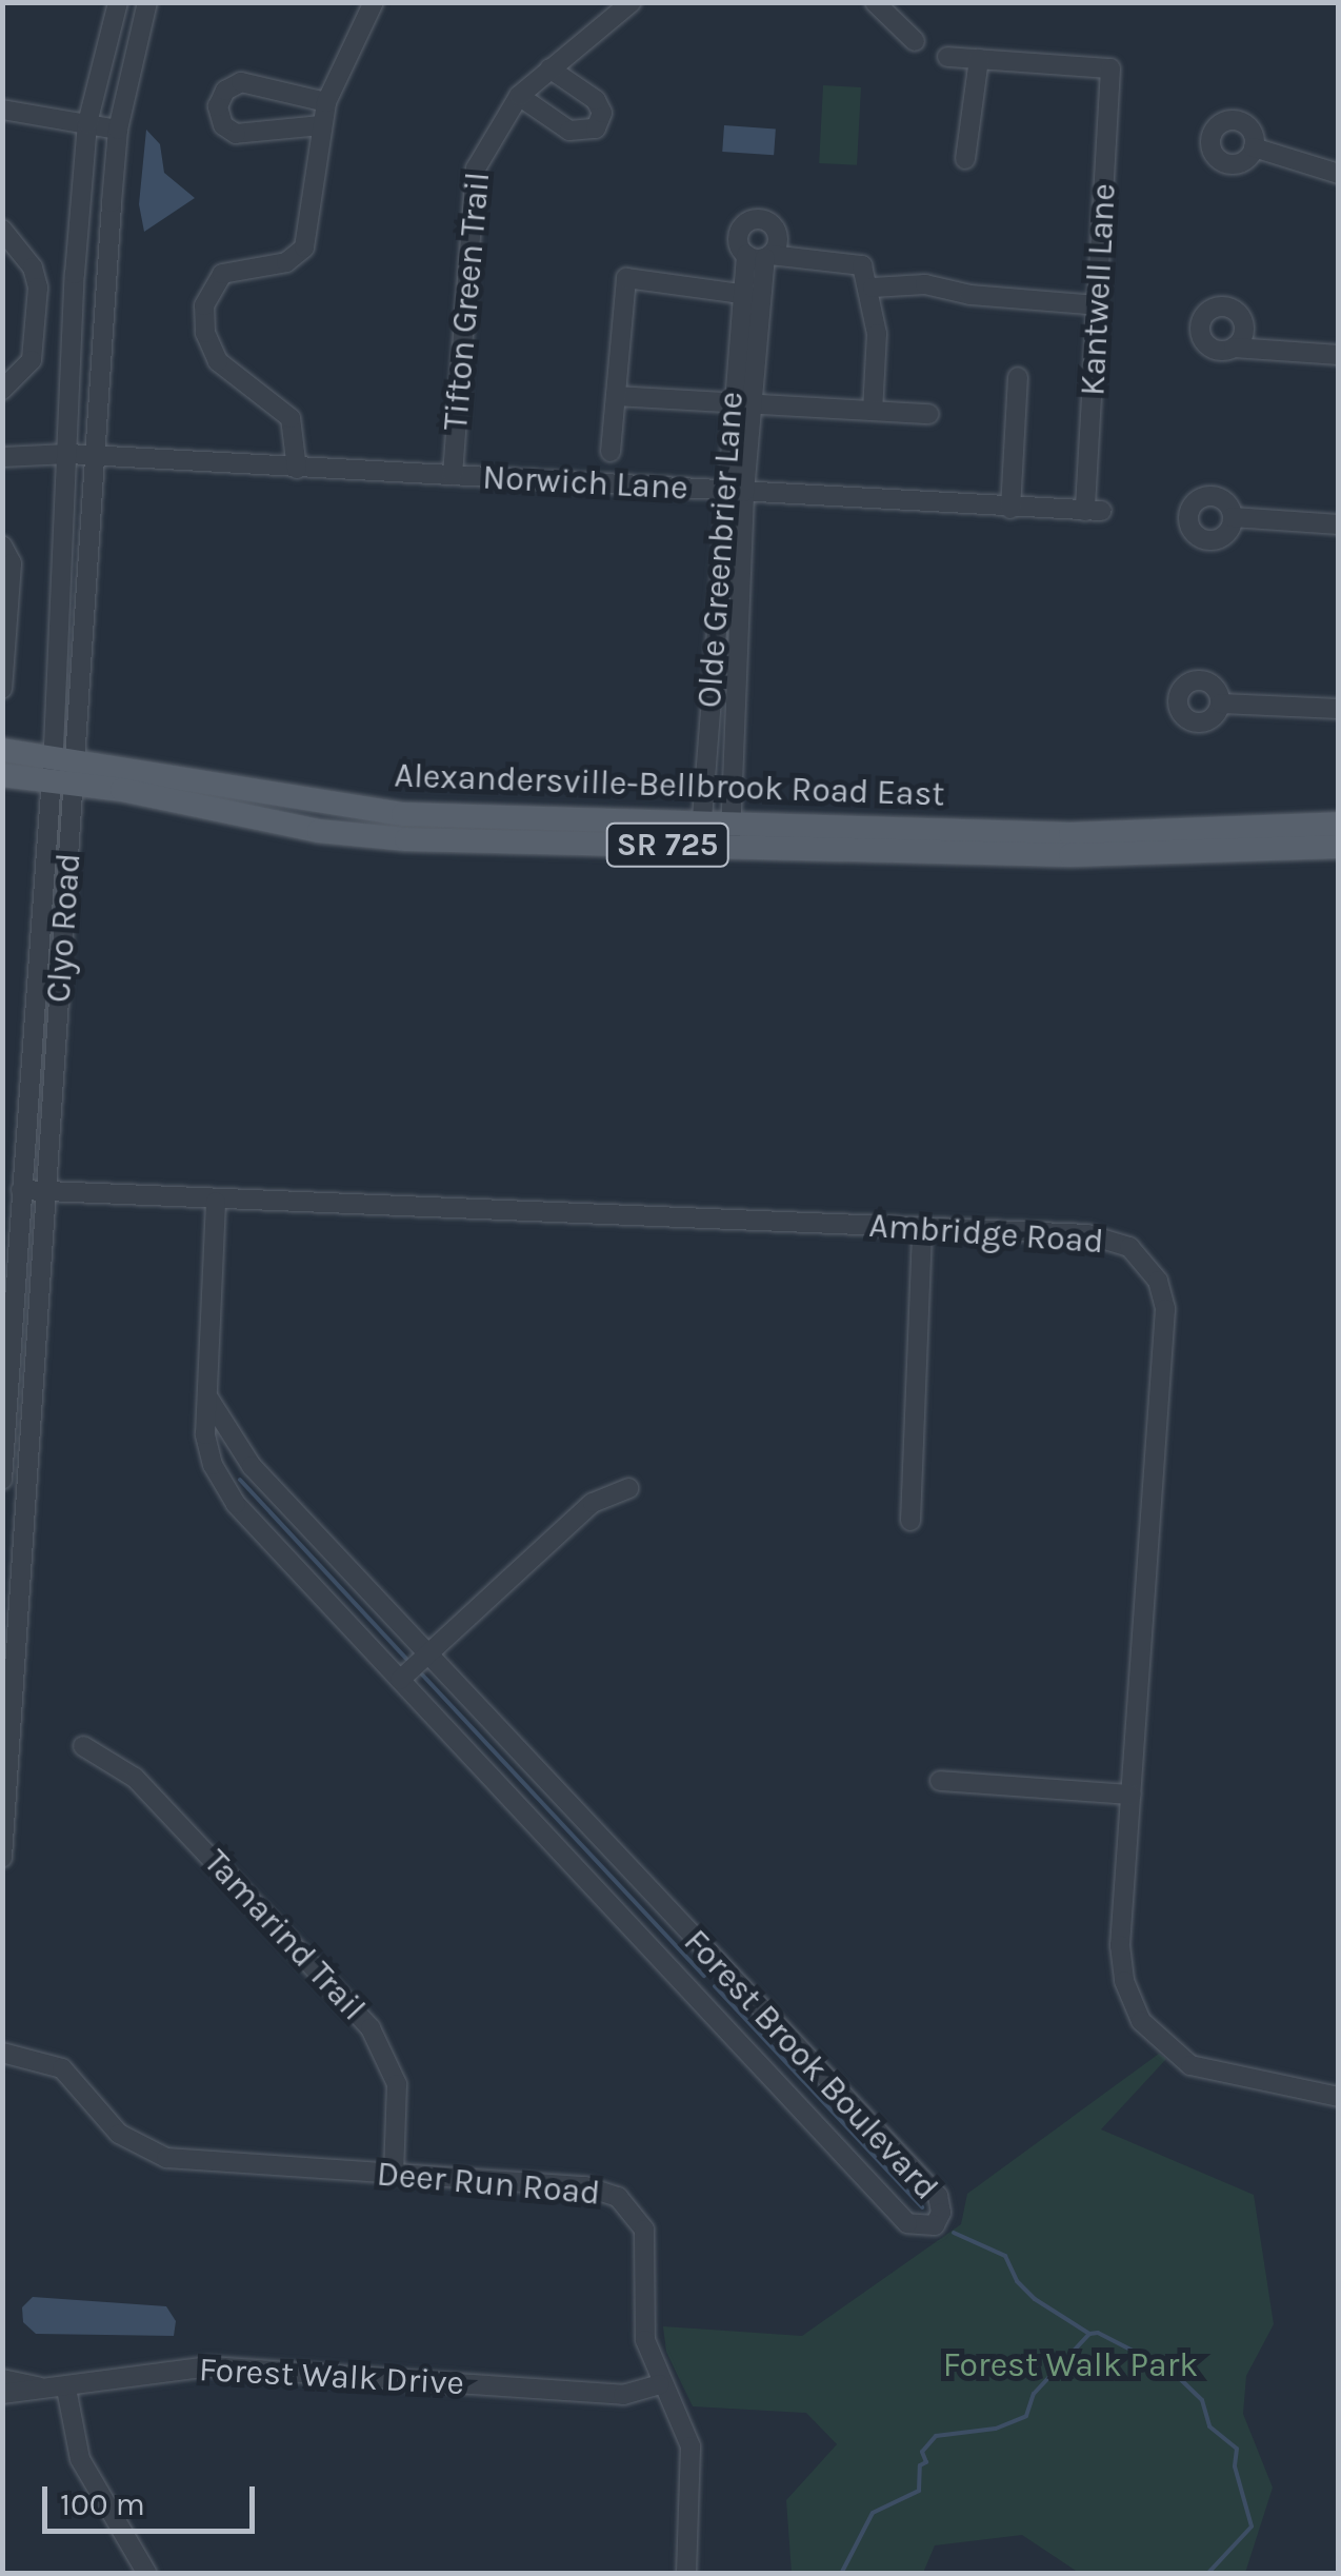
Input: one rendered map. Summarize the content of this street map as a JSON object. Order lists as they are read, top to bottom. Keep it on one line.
{"streets":{"main road":["Alexandersville-Bellbrook Road East","SR 725"],"street":["Kantwell Lane","Tifton Green Trail","Norwich Lane","Olde Greenbrier Lane","Clyo Road","Ambridge Road","Tamarind Trail","Forest Brook Boulevard","Deer Run Road","Forest Walk Drive"]},"crossings":[["Kantwell Lane","Norwich Lane"],["Tifton Green Trail","Norwich Lane"],["Norwich Lane","Olde Greenbrier Lane"],["Norwich Lane","Clyo Road"],["Olde Greenbrier Lane","Alexandersville-Bellbrook Road East"],["Alexandersville-Bellbrook Road East","Clyo Road"],["Clyo Road","Ambridge Road"],["Ambridge Road","Forest Brook Boulevard"],["Tamarind Trail","Deer Run Road"],["Deer Run Road","Forest Walk Drive"]],"parks":["Forest Walk Park"],"scale_bar":"100 m"}
